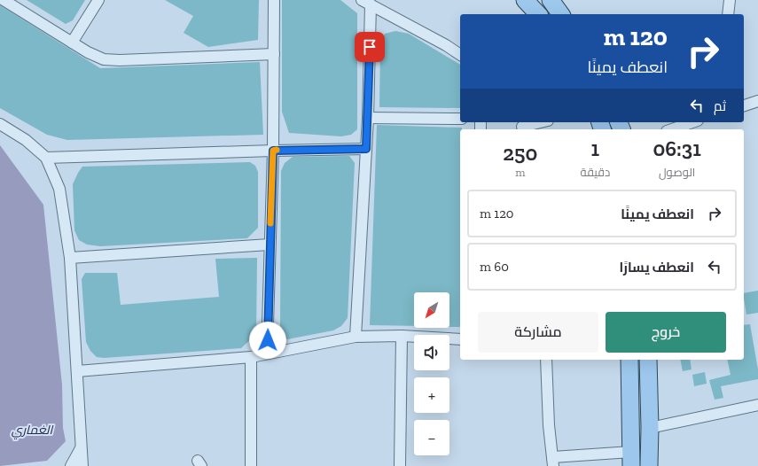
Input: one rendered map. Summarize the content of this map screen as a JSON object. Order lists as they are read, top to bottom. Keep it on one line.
{"parks":["الغماري"],"north":"bottom left","page":{"turn":["120 m","انعطف يمينًا"],"then":"ثم","eta":["06:31","الوصول","1","دقيقة","250","m"],"list":[{"name":"انعطف يمينًا","value":"120 m"},{"name":"انعطف يسارًا","value":"60 m"}],"map_buttons":["+","−"],"buttons":["خروج","مشاركة"]}}
